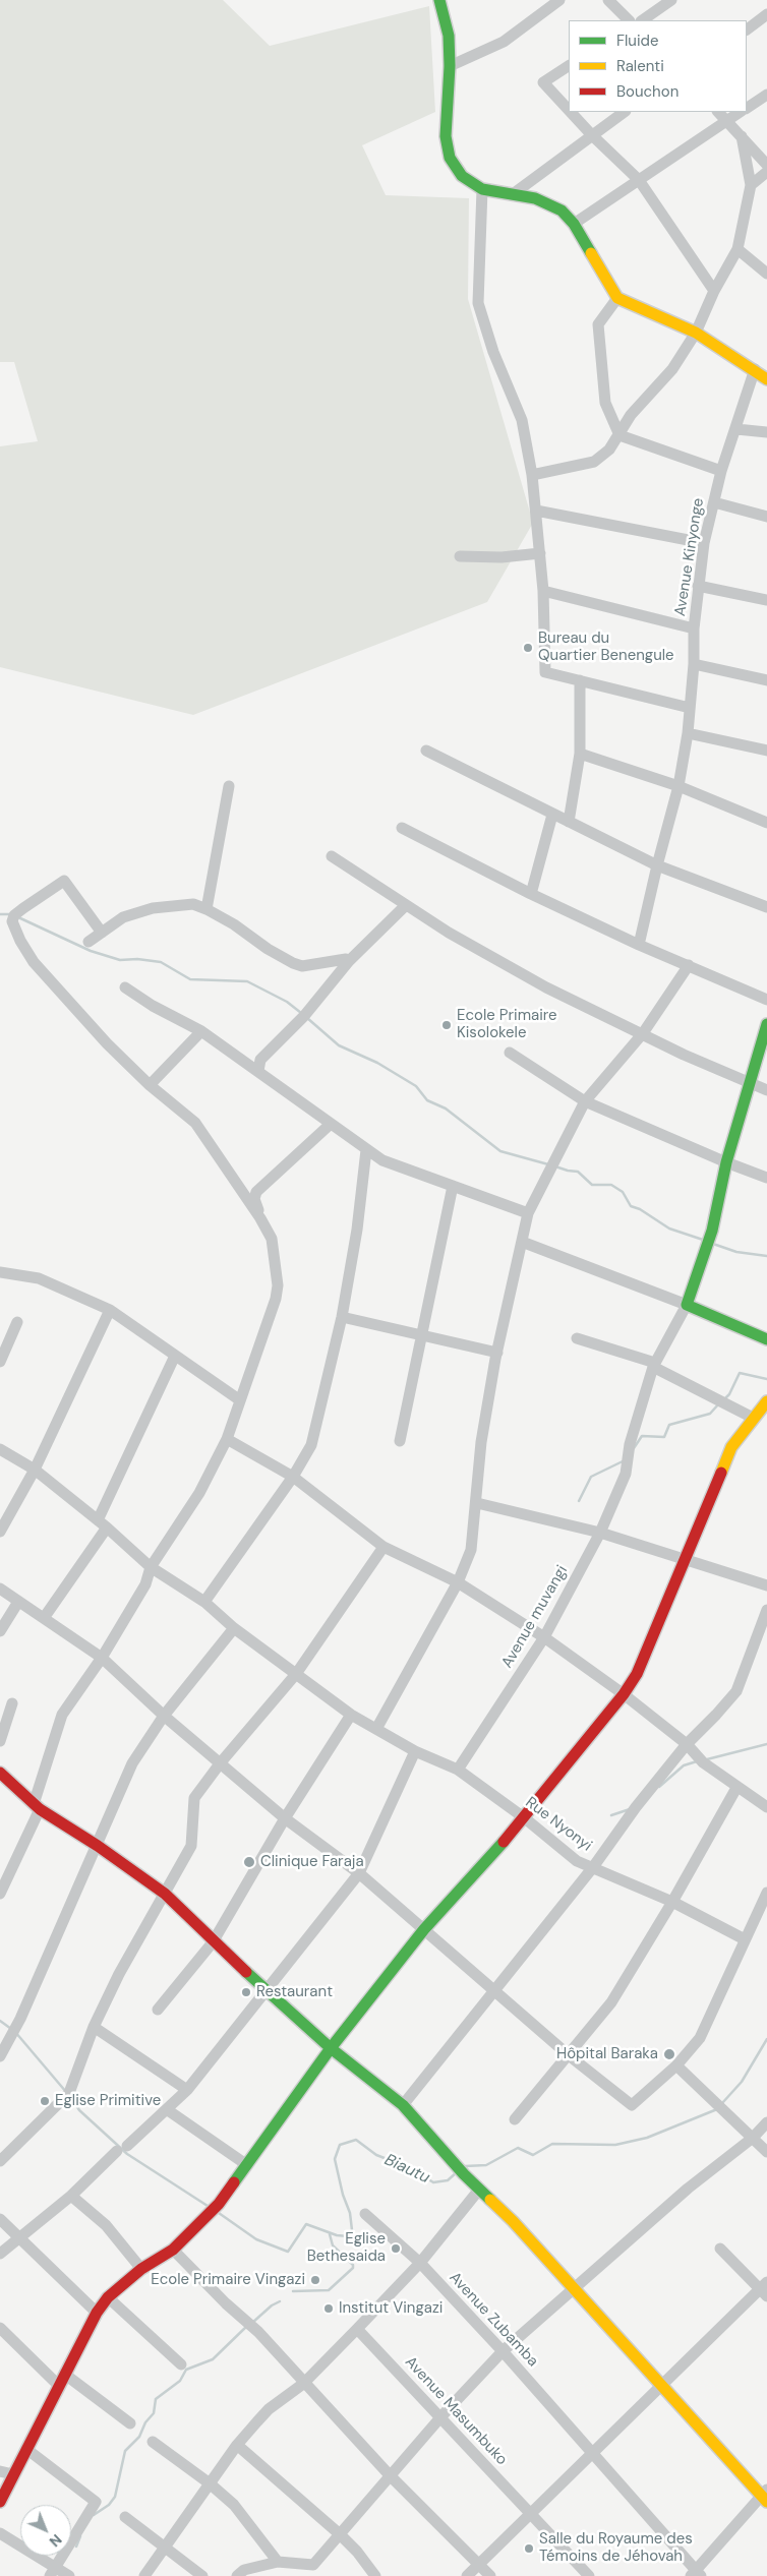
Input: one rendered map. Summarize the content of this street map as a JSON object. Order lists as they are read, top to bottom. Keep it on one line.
{"streets":{"street":["Avenue Kinyonge","Avenue muvangi","Rue Nyonyi","Avenue Zubamba","Avenue Masumbuko"]},"crossings":[["Avenue muvangi","Rue Nyonyi"]],"water":["Biautu"],"places":["Bureau du Quartier Benengule","Ecole Primaire Kisolokele","Clinique Faraja","Restaurant","Hôpital Baraka","Eglise Primitive","Eglise Bethesaida","Ecole Primaire Vingazi","Institut Vingazi","Salle du Royaume des Témoins de Jéhovah"],"legend":["Fluide","Ralenti","Bouchon"],"north":"bottom right"}
